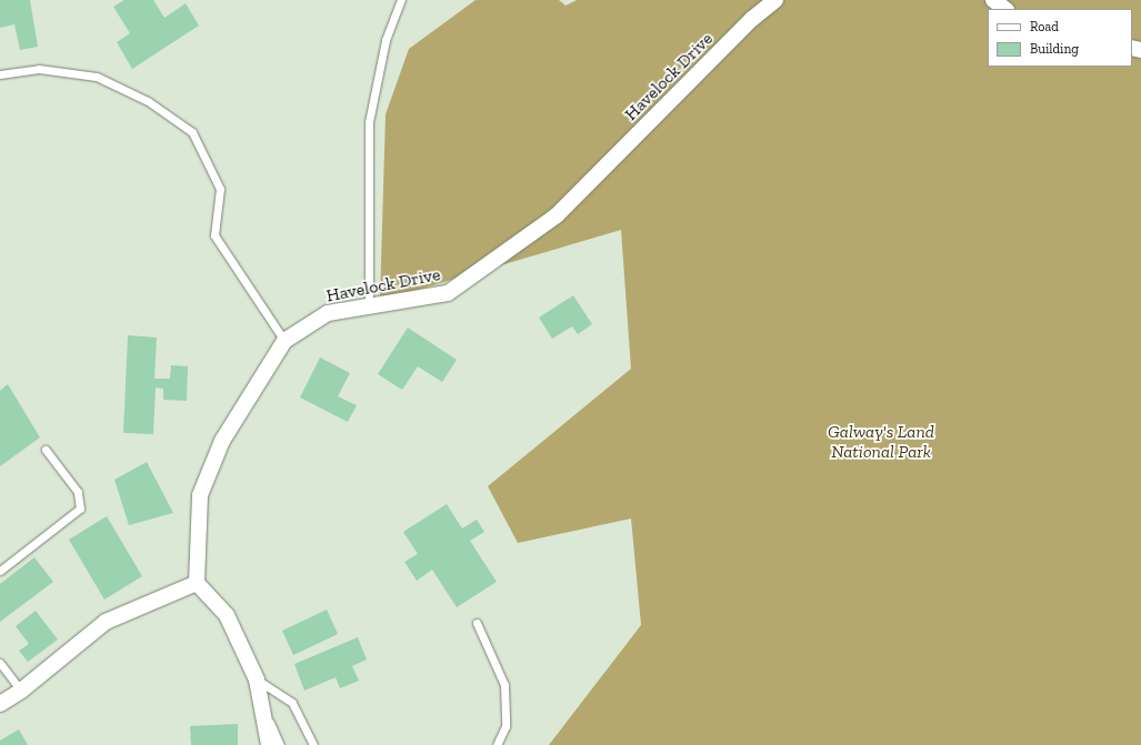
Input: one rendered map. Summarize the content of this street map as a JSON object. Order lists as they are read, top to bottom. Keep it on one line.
{"streets":{"street":["Havelock Drive"]},"parks":["Galway's Land National Park"],"legend":["Road","Building"]}
